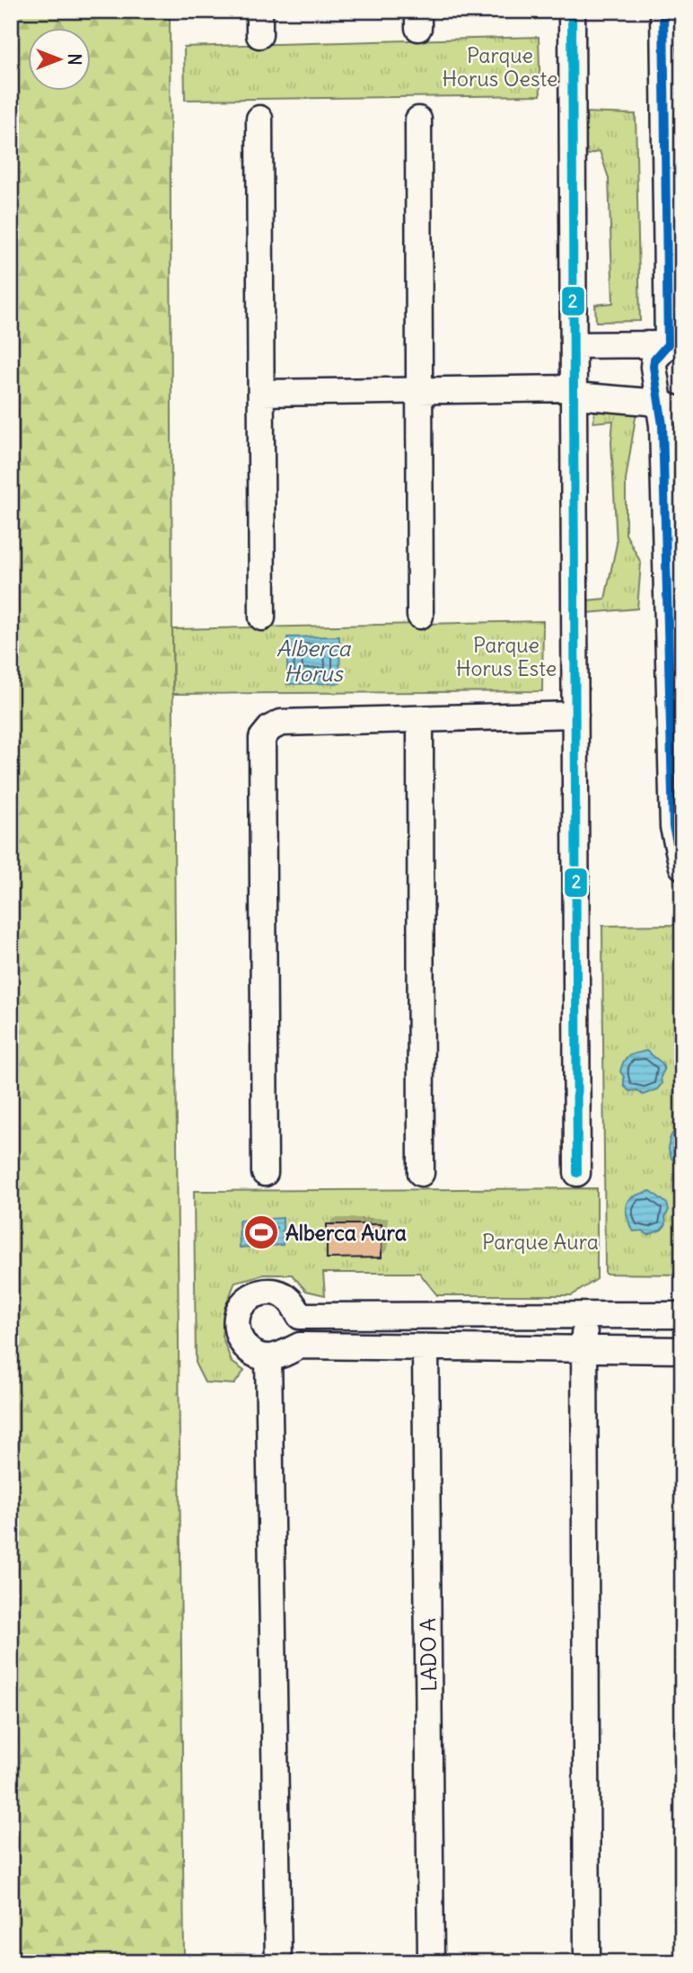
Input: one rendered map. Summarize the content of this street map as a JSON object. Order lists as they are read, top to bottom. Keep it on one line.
{"streets":{"street":["LADO A"]},"water":["Alberca Horus"],"parks":["Parque Horus Oeste","Parque Horus Este","Parque Aura"],"places":{"sports":["Alberca Aura"]},"lines":["transit line 2"],"north":"right"}
